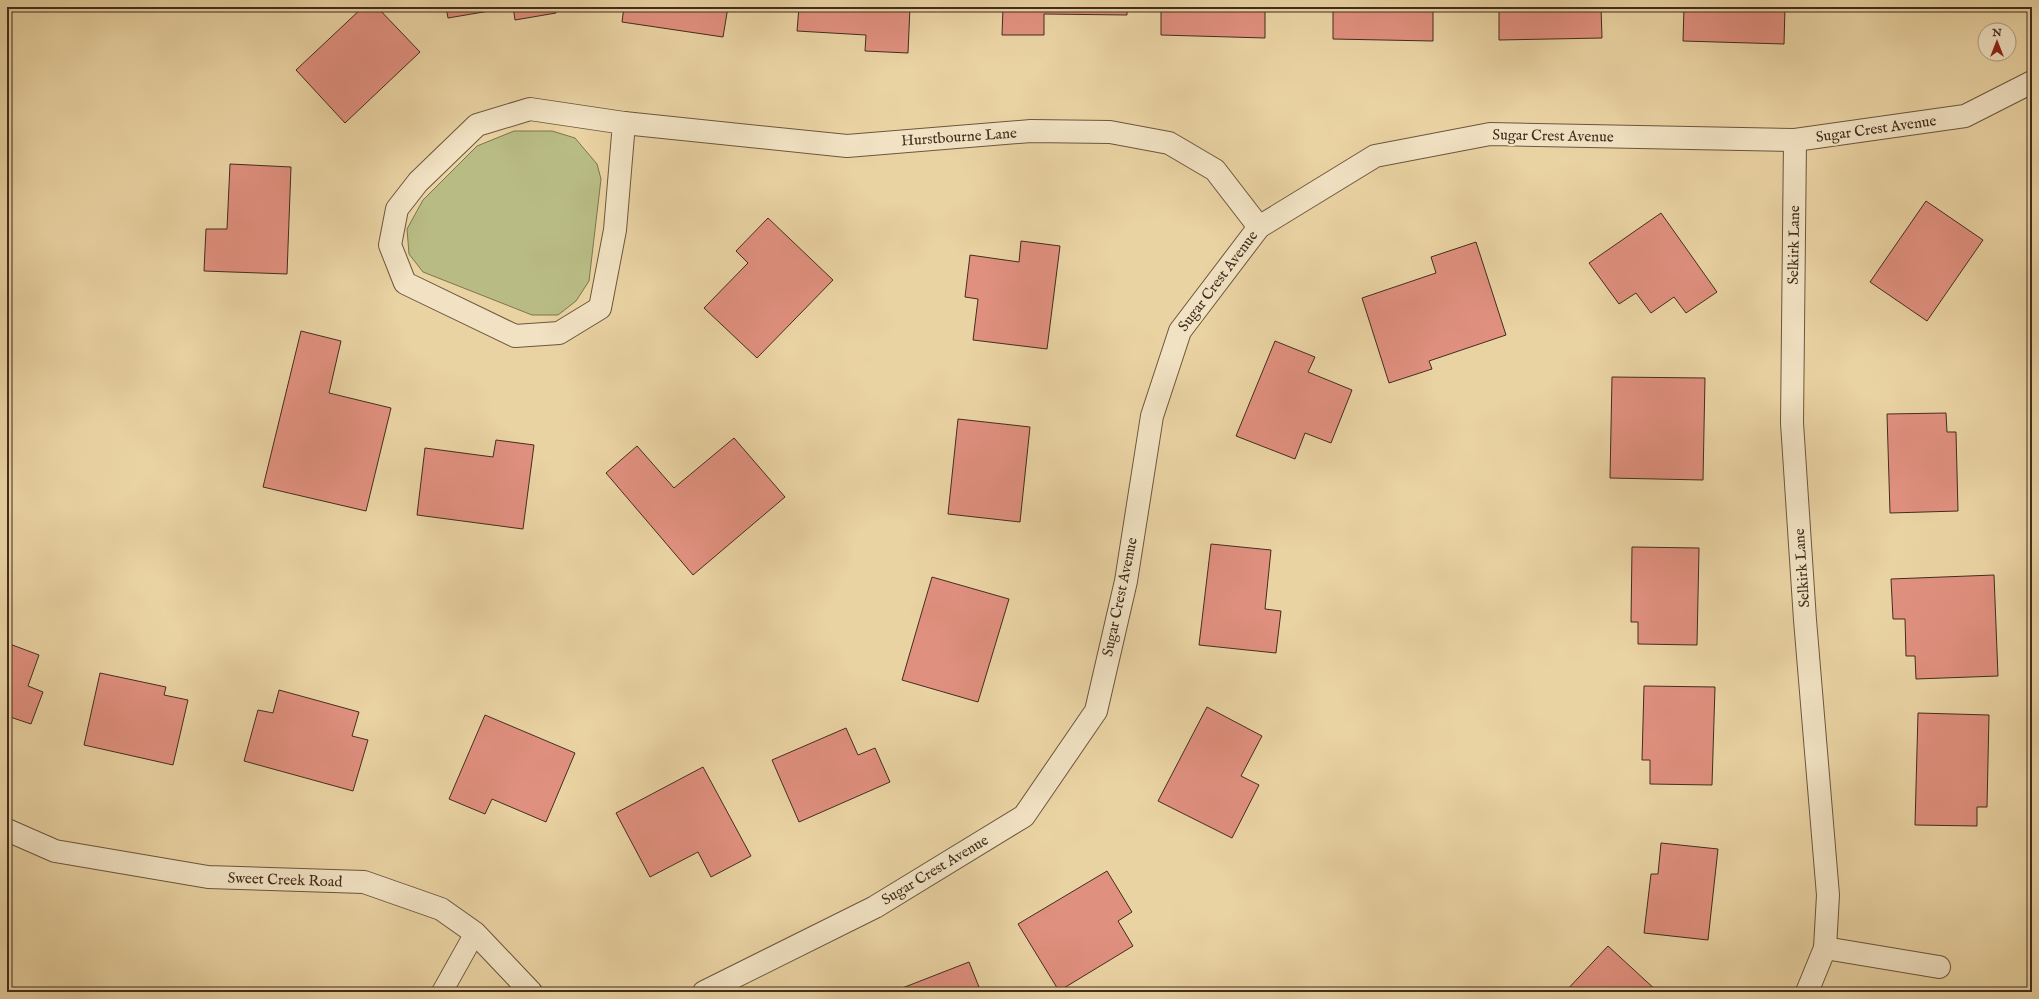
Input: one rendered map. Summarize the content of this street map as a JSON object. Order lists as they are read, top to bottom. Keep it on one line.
{"streets":{"street":["Sugar Crest Avenue","Hurstbourne Lane","Selkirk Lane","Sweet Creek Road"]},"crossings":[["Sugar Crest Avenue","Hurstbourne Lane"],["Sugar Crest Avenue","Selkirk Lane"]],"north":"top"}
